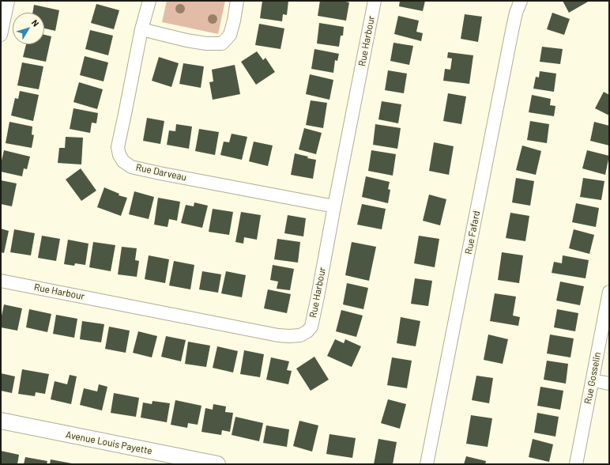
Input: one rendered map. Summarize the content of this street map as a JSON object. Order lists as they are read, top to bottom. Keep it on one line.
{"streets":{"street":["Rue Harbour","Rue Darveau","Rue Fafard","Rue Gosselin","Avenue Louis Payette"]},"crossings":[["Rue Harbour","Rue Darveau"]],"north":"top right"}
